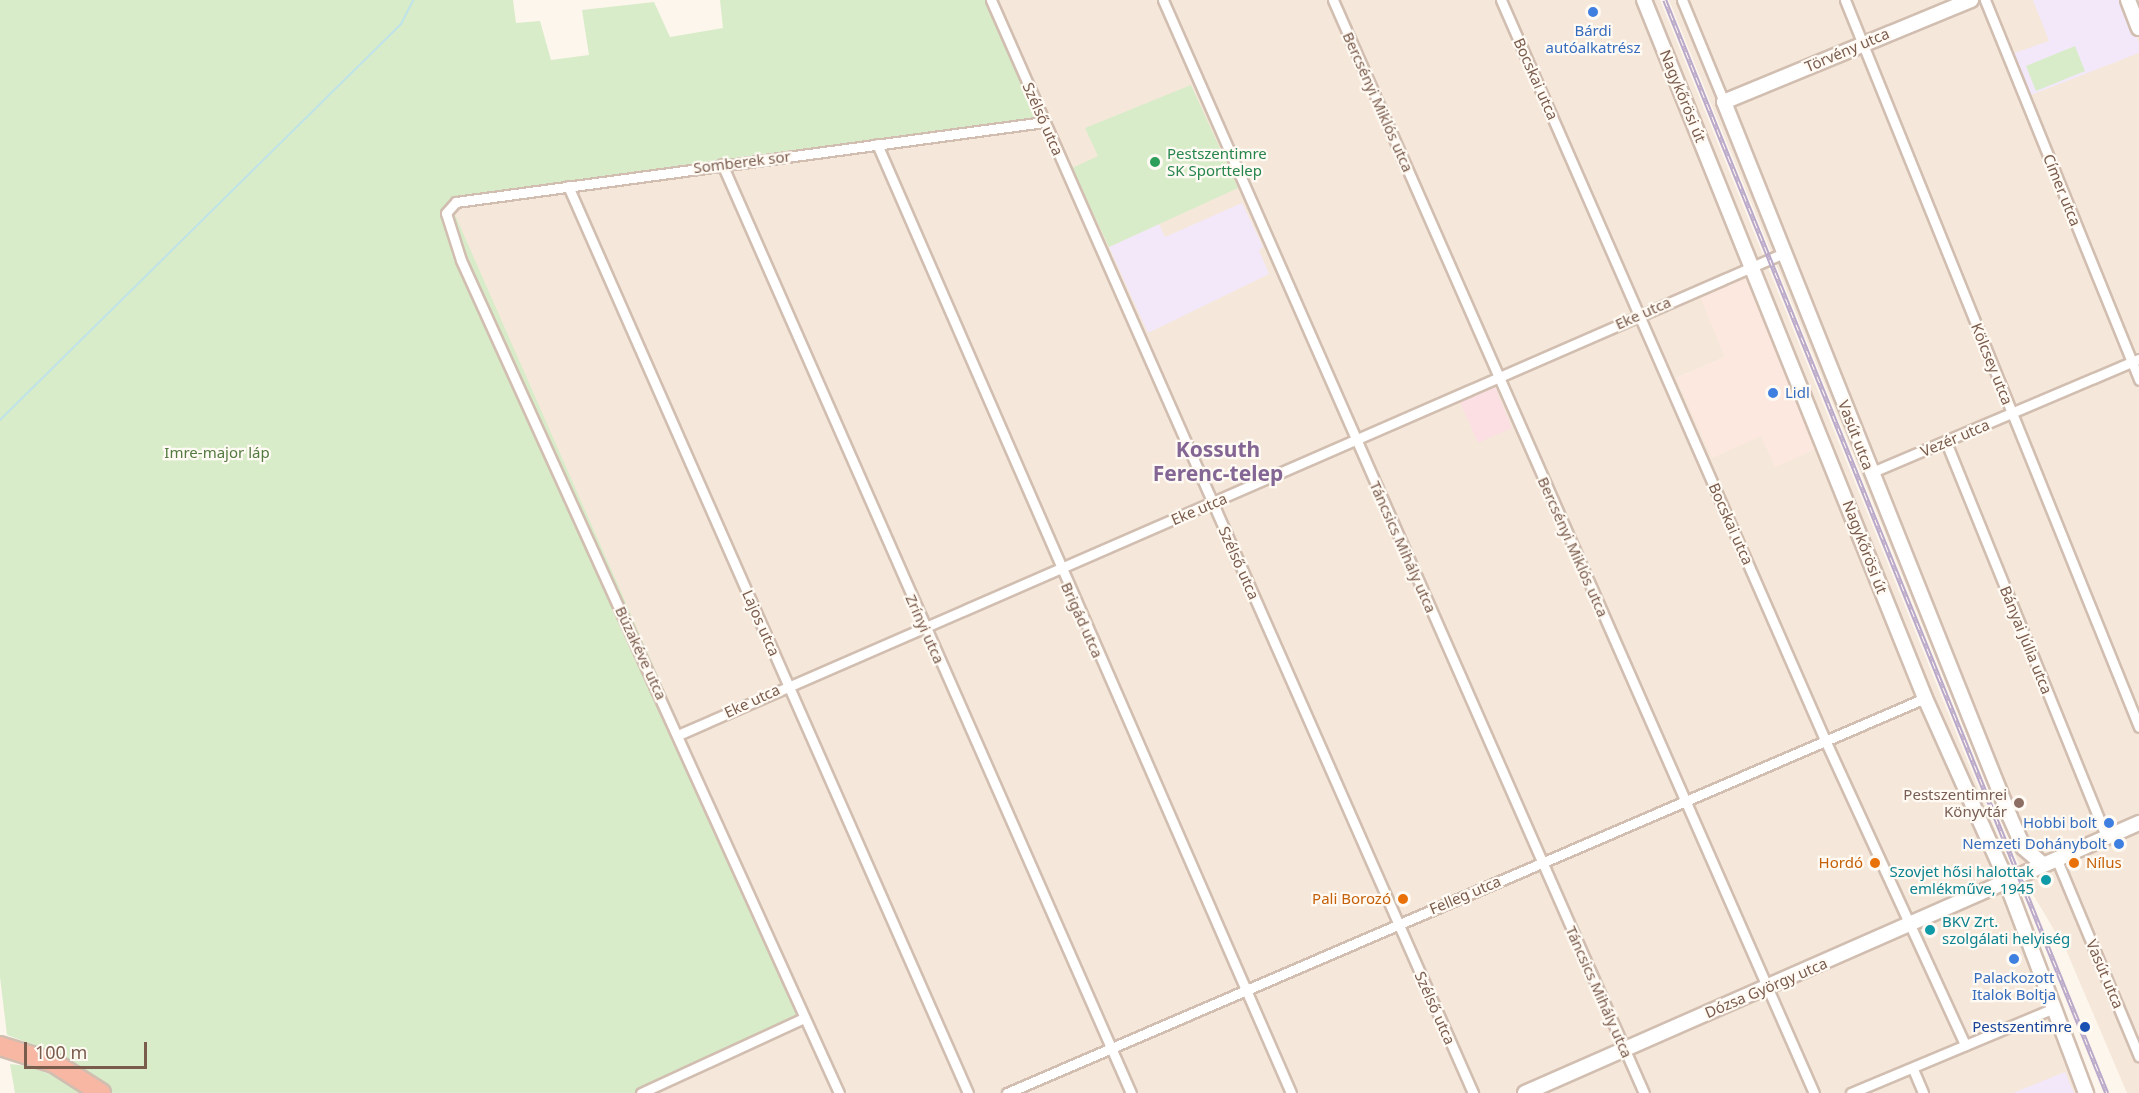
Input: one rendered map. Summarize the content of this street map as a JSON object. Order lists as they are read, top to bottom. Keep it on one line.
{"streets":{"street":["Törvény utca","Bocskai utca","Nagykőrösi út","Bercsényi Miklós utca","Szélső utca","Somberek sor","Címer utca","Eke utca","Kölcsey utca","Vasút utca","Vezér utca","Táncsics Mihály utca","Brigád utca","Lajos utca","Zrínyi utca","Bányai Júlia utca","Búzakéve utca","Felleg utca","Dózsa György utca"]},"crossings":[["Törvény utca","Kölcsey utca"],["Törvény utca","Vasút utca"],["Bocskai utca","Eke utca"],["Bocskai utca","Felleg utca"],["Bocskai utca","Dózsa György utca"],["Nagykőrösi út","Eke utca"],["Nagykőrösi út","Felleg utca"],["Nagykőrösi út","Dózsa György utca"],["Bercsényi Miklós utca","Eke utca"],["Bercsényi Miklós utca","Felleg utca"],["Bercsényi Miklós utca","Dózsa György utca"],["Szélső utca","Somberek sor"],["Szélső utca","Eke utca"],["Szélső utca","Felleg utca"],["Somberek sor","Brigád utca"],["Somberek sor","Lajos utca"],["Somberek sor","Zrínyi utca"],["Somberek sor","Búzakéve utca"],["Címer utca","Vezér utca"],["Eke utca","Vasút utca"],["Eke utca","Táncsics Mihály utca"],["Eke utca","Brigád utca"],["Eke utca","Lajos utca"],["Eke utca","Zrínyi utca"],["Eke utca","Búzakéve utca"],["Kölcsey utca","Vezér utca"],["Vasút utca","Vezér utca"],["Vasút utca","Dózsa György utca"],["Vezér utca","Bányai Júlia utca"],["Táncsics Mihály utca","Felleg utca"],["Táncsics Mihály utca","Dózsa György utca"],["Brigád utca","Felleg utca"],["Zrínyi utca","Felleg utca"],["Bányai Júlia utca","Dózsa György utca"]],"districts":["Kossuth Ferenc-telep"],"parks":["Imre-major láp"],"places":["Bárdi autóalkatrész","Pestszentimre SK Sporttelep","Lidl","Pestszentimrei Könyvtár","Hobbi bolt","Nemzeti Dohánybolt","Hordó","Nílus","Szovjet hősi halottak emlékműve, 1945","Pali Borozó","BKV Zrt. szolgálati helyiség","Palackozott Italok Boltja","Pestszentimre"],"scale_bar":"100 m"}
